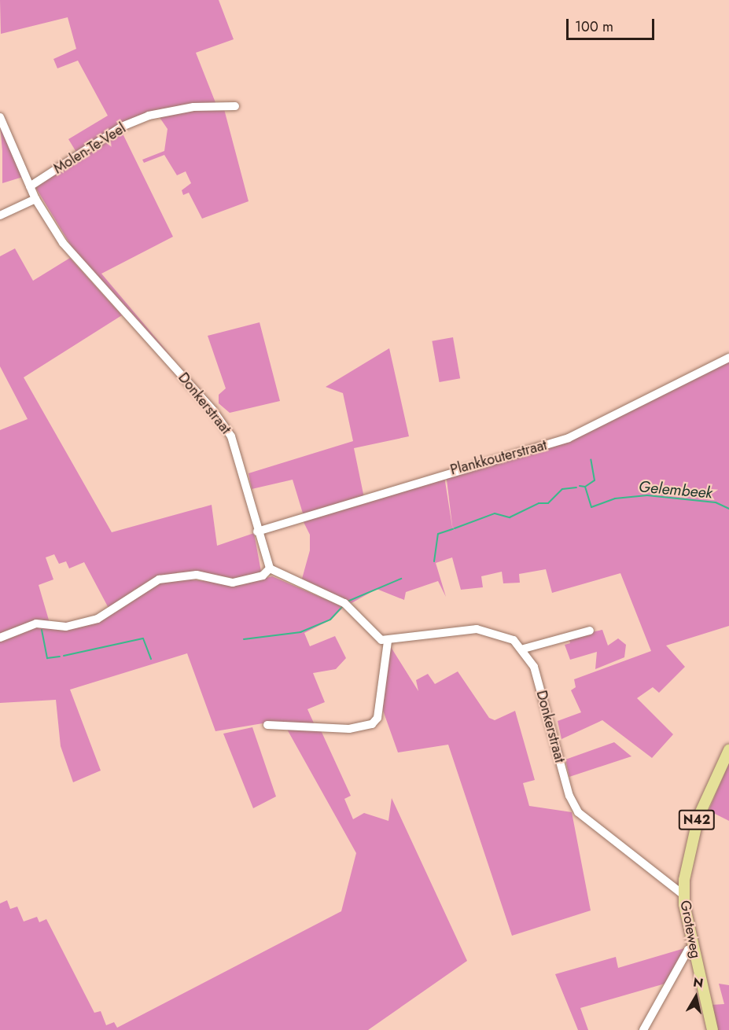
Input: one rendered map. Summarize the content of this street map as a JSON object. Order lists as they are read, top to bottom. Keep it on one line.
{"streets":{"main road":["N42","Groteweg"],"street":["Molen-Te-Veel","Donkerstraat","Plankkouterstraat"]},"crossings":[["Molen-Te-Veel","Donkerstraat"],["Donkerstraat","Plankkouterstraat"],["Donkerstraat","Groteweg"]],"water":["Gelembeek"],"scale_bar":"100 m","north":"top"}
